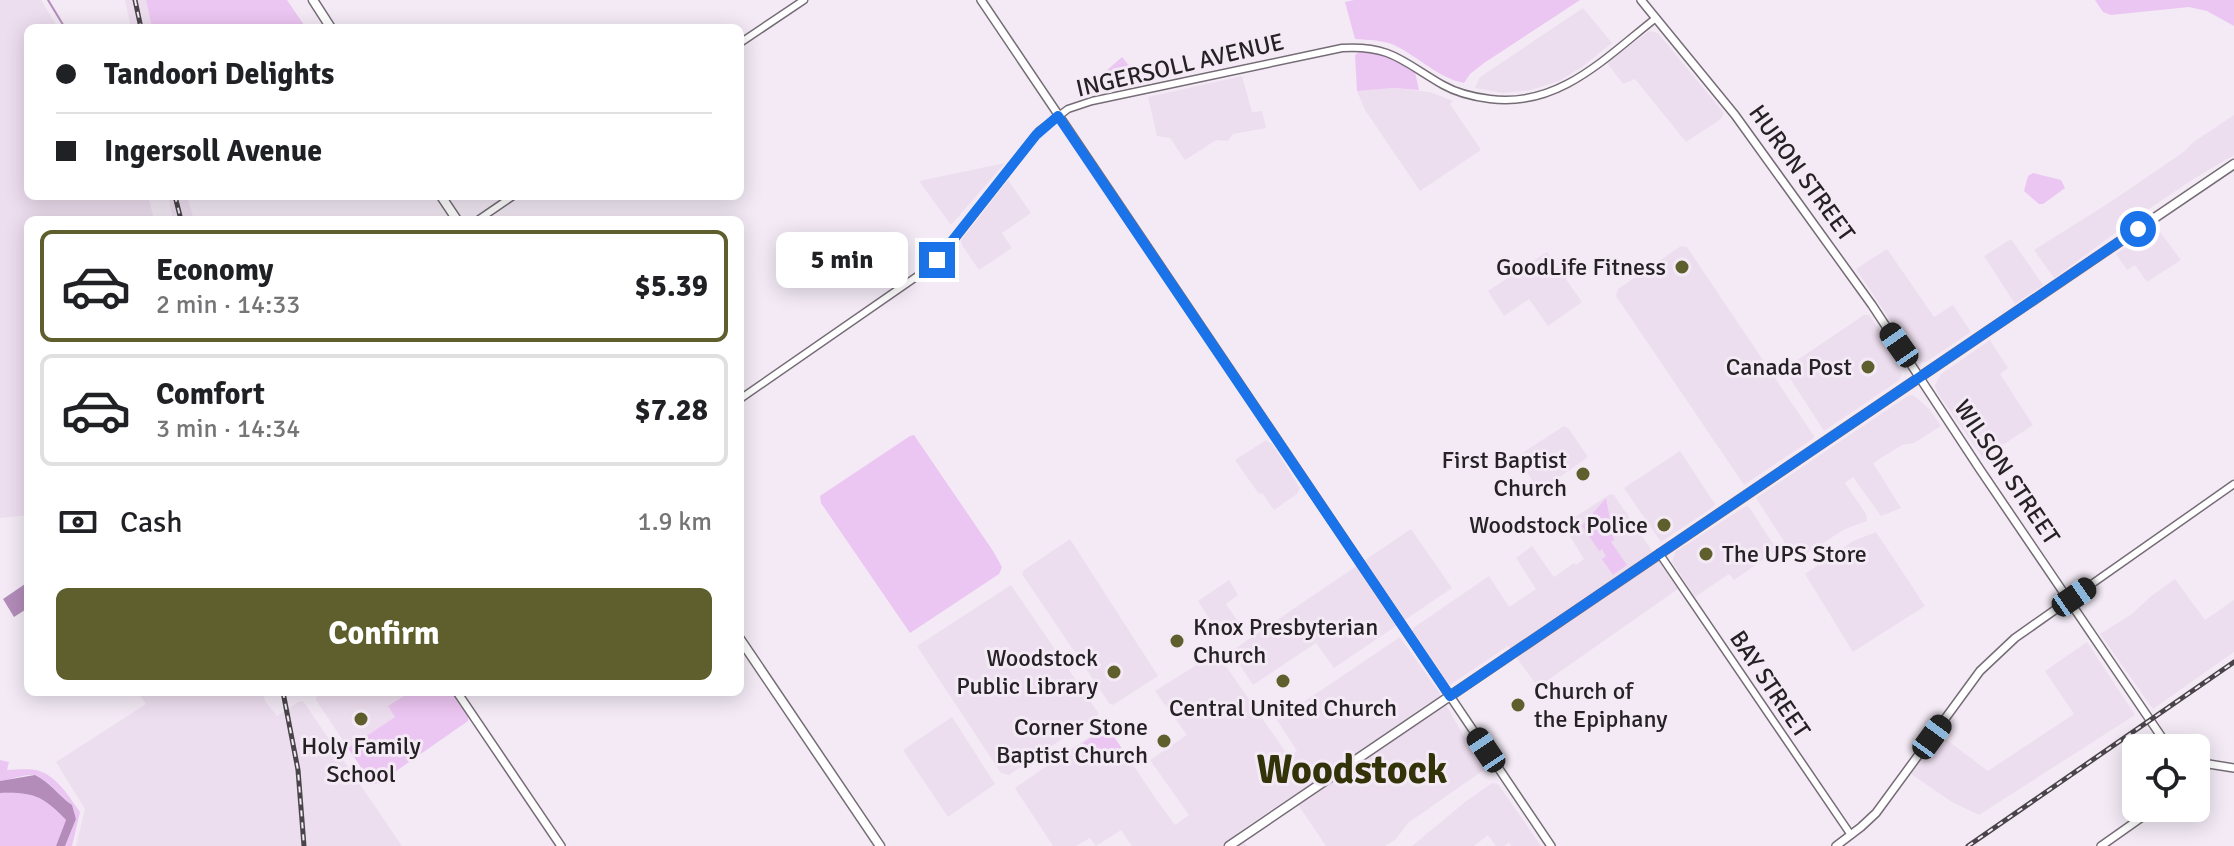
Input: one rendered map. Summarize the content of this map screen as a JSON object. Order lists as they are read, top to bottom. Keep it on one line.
{"streets":{"main road":["HURON STREET","WILSON STREET"],"street":["INGERSOLL AVENUE","BAY STREET"]},"crossings":[["INGERSOLL AVENUE","HURON STREET"],["HURON STREET","WILSON STREET"]],"districts":["Woodstock"],"places":["GoodLife Fitness","Canada Post","First Baptist Church","Woodstock Police","The UPS Store","Knox Presbyterian Church","Woodstock Public Library","Central United Church","Church of the Epiphany","Holy Family School","Corner Stone Baptist Church"],"page":{"banner":["Tandoori Delights","Ingersoll Avenue"],"list":[{"name":"Economy","note":"2 min · 14:33","value":"$5.39"},{"name":"Comfort","note":"3 min · 14:34","value":"$7.28"}],"bubble":"5 min","pay":["Cash","1.9 km"],"buttons":"Confirm"}}
